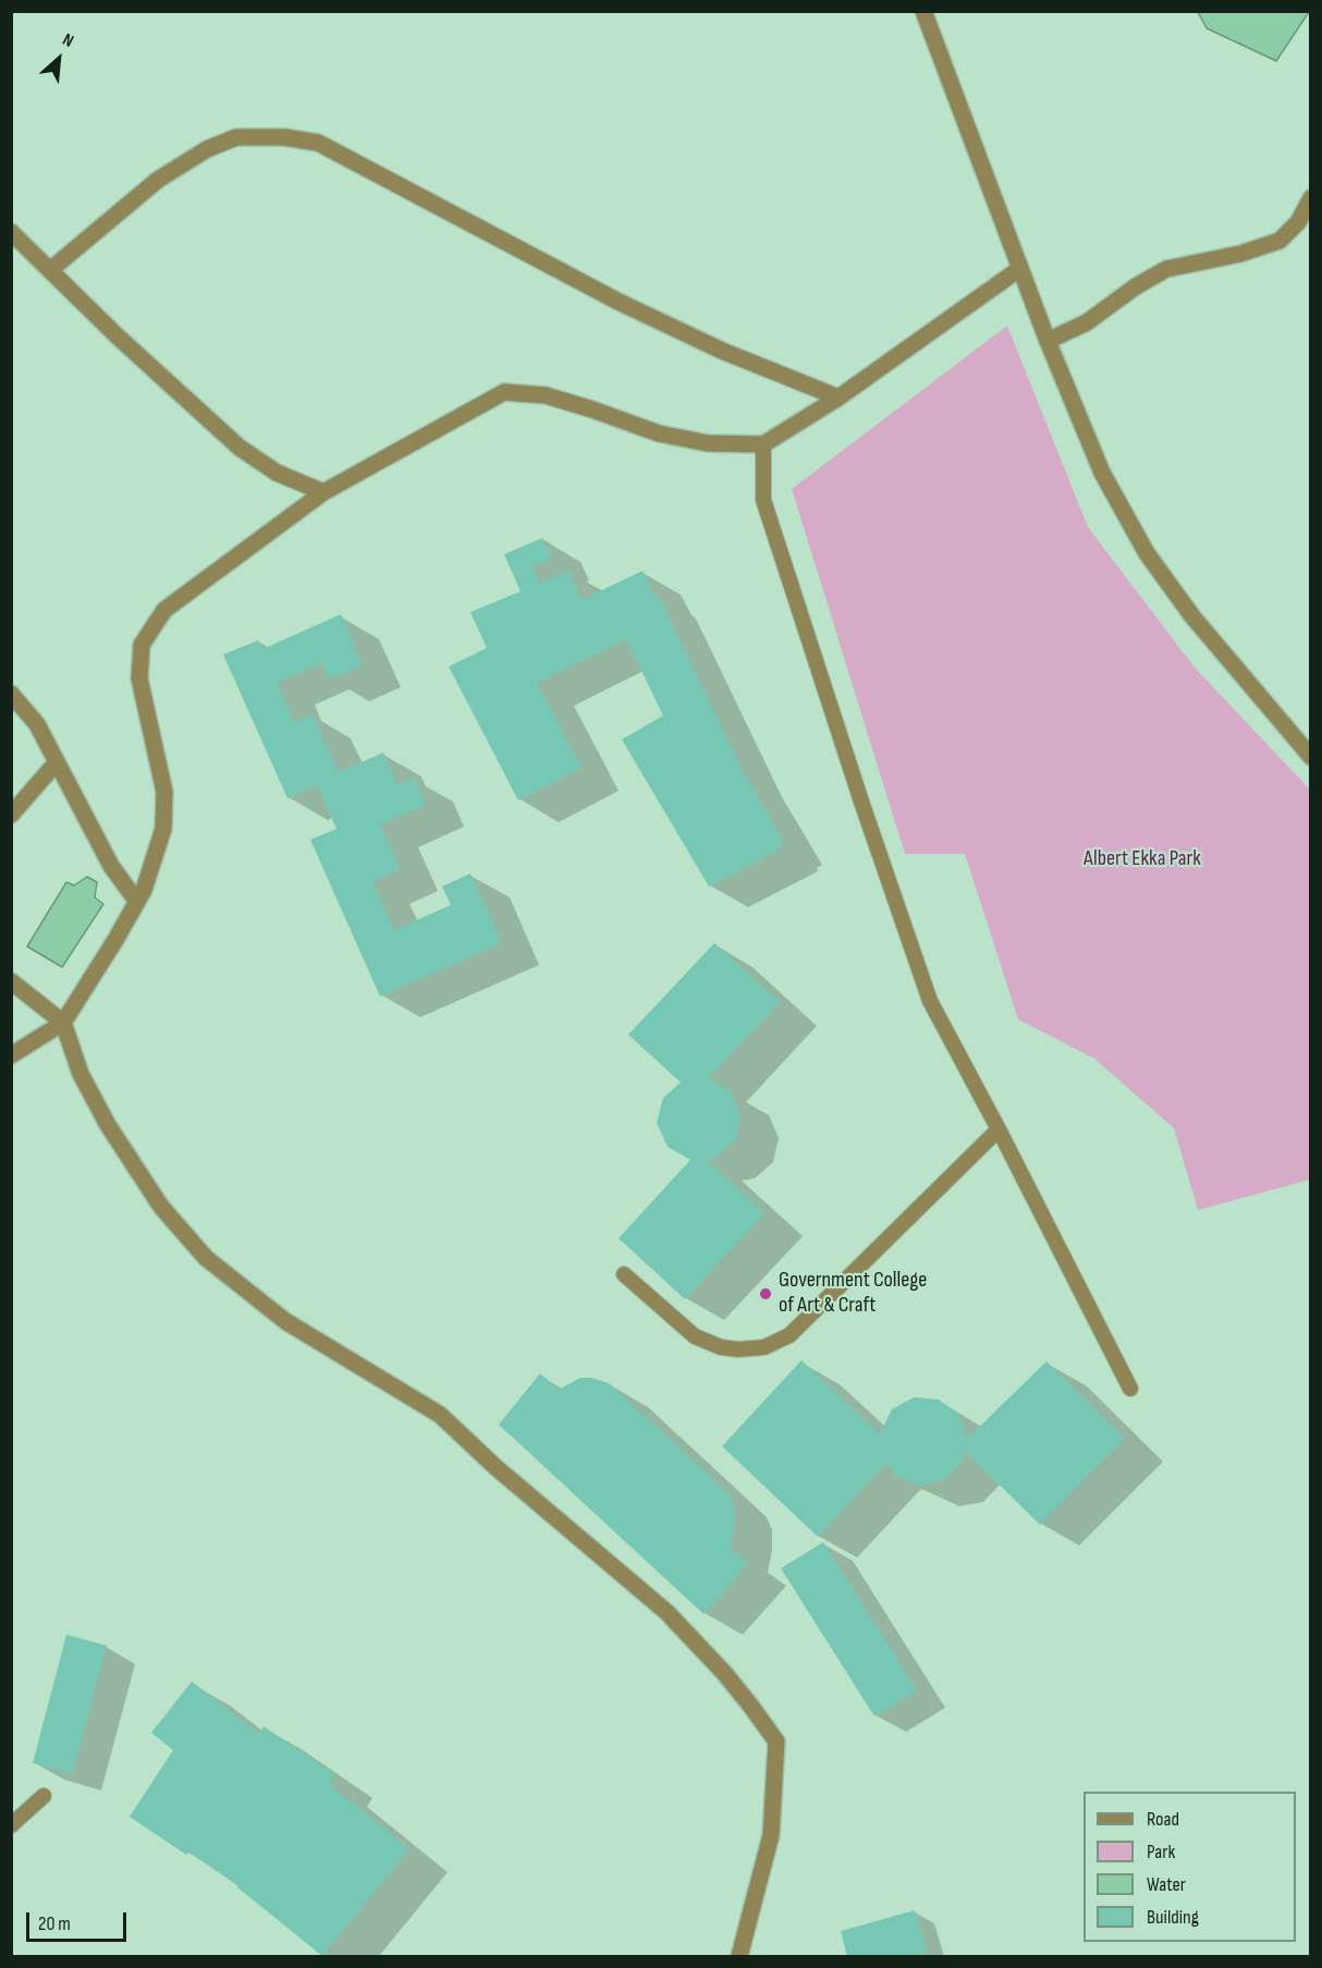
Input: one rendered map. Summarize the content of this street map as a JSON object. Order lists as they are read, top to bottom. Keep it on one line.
{"parks":["Albert Ekka Park"],"places":["Government College of Art & Craft"],"legend":["Road","Park","Water","Building"],"scale_bar":"20 m","north":"top right"}
